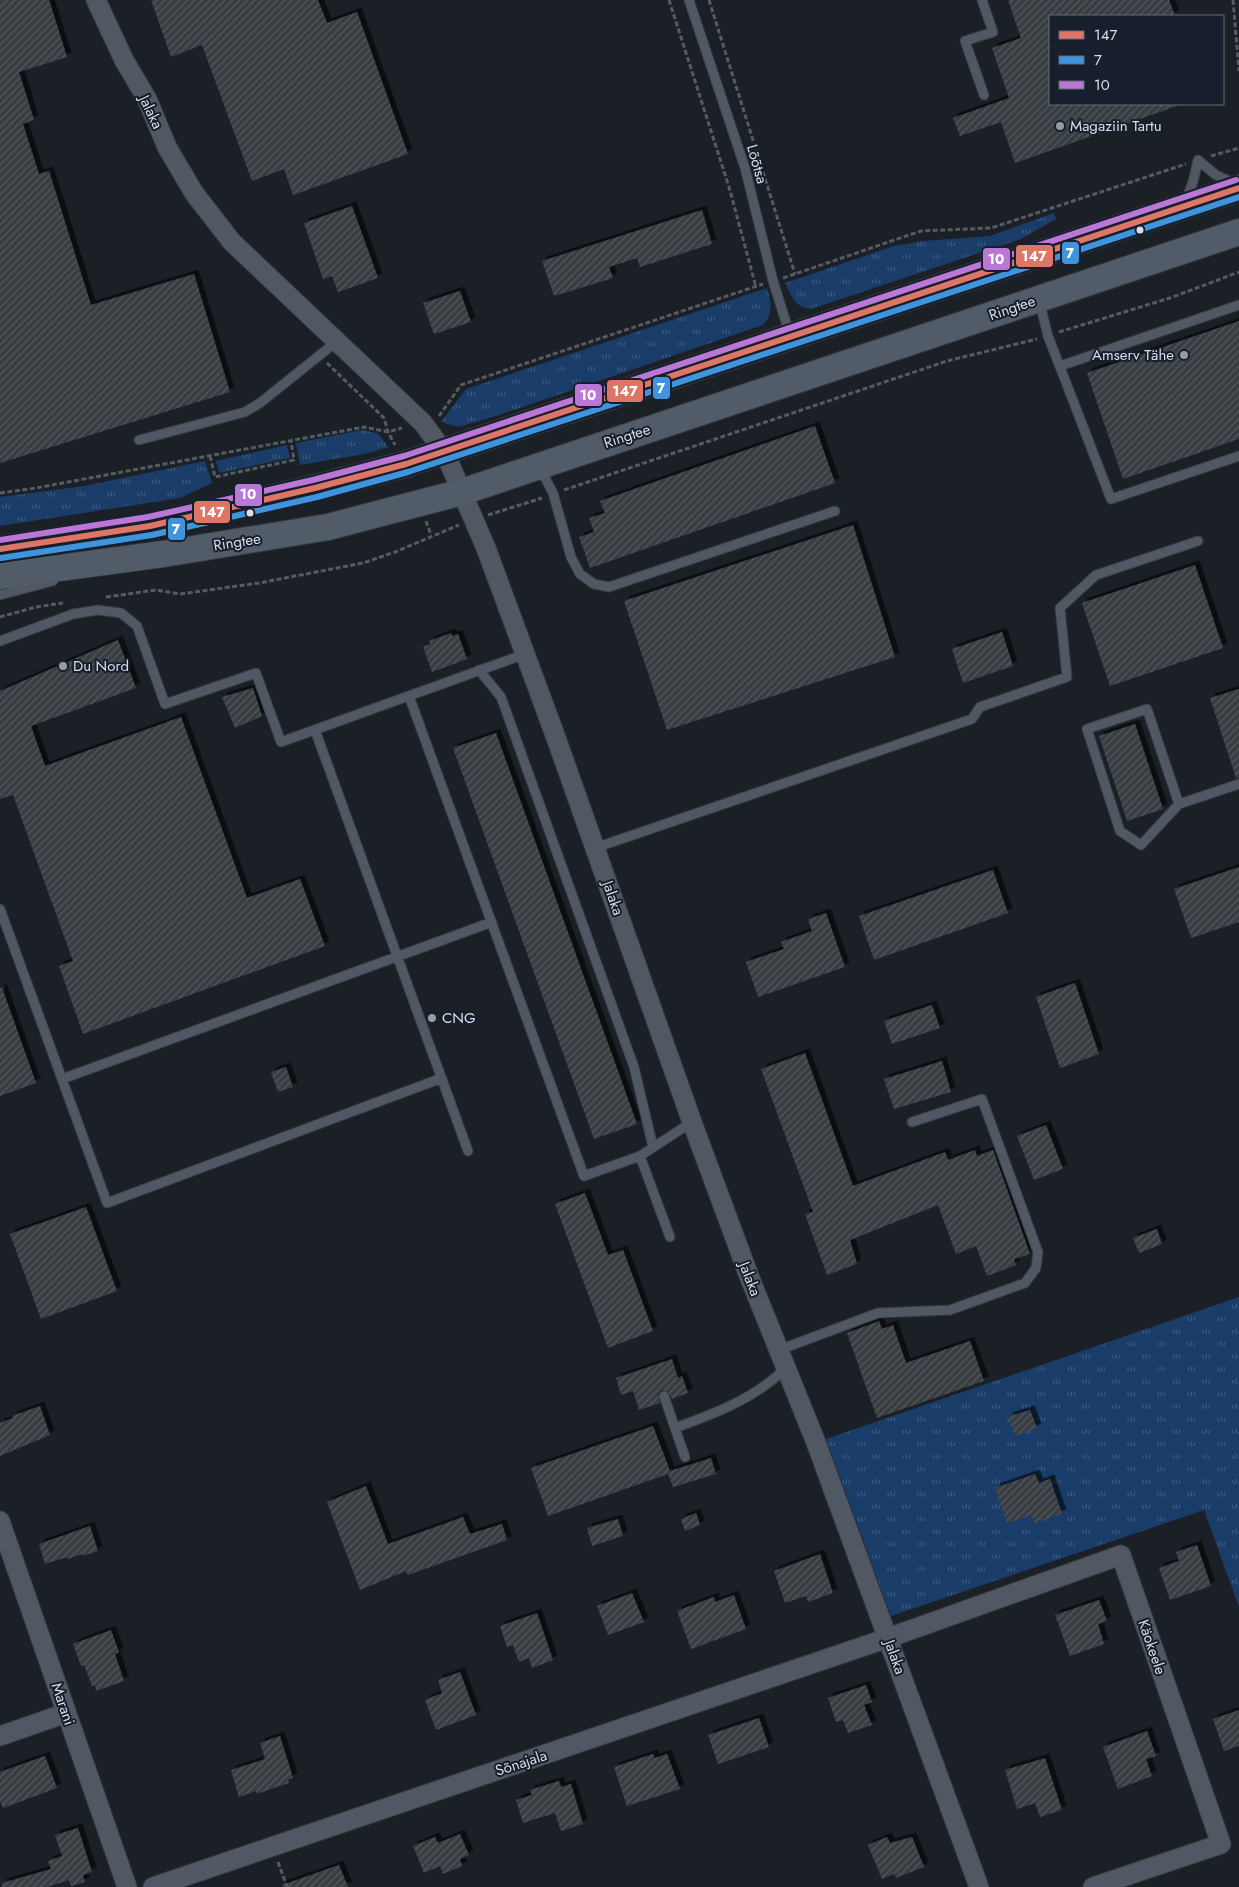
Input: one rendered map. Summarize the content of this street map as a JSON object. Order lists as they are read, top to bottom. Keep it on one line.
{"streets":{"main road":["Ringtee"],"street":["Jalaka","Käokeele","Marani","Sõnajala"],"lane":["Lõõtsa"]},"crossings":[["Jalaka","Ringtee"],["Jalaka","Käokeele"],["Jalaka","Sõnajala"],["Käokeele","Sõnajala"]],"places":["Magaziin Tartu","Amserv Tähe","Du Nord","CNG"],"lines":["transit line 10","transit line 147","transit line 7"],"legend":["147","7","10"]}
